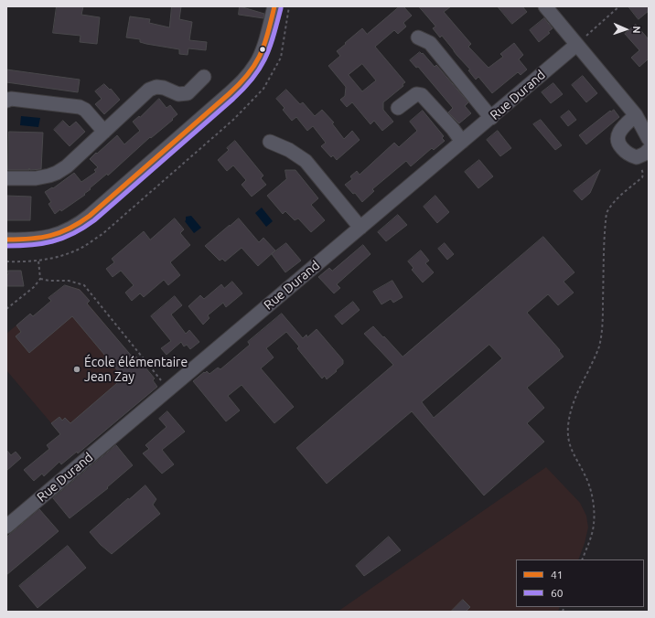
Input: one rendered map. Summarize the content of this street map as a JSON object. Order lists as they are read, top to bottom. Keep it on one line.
{"streets":{"street":["Rue Durand"]},"places":["École élémentaire Jean Zay"],"lines":["transit line 41","transit line 60"],"legend":["41","60"],"north":"right"}
